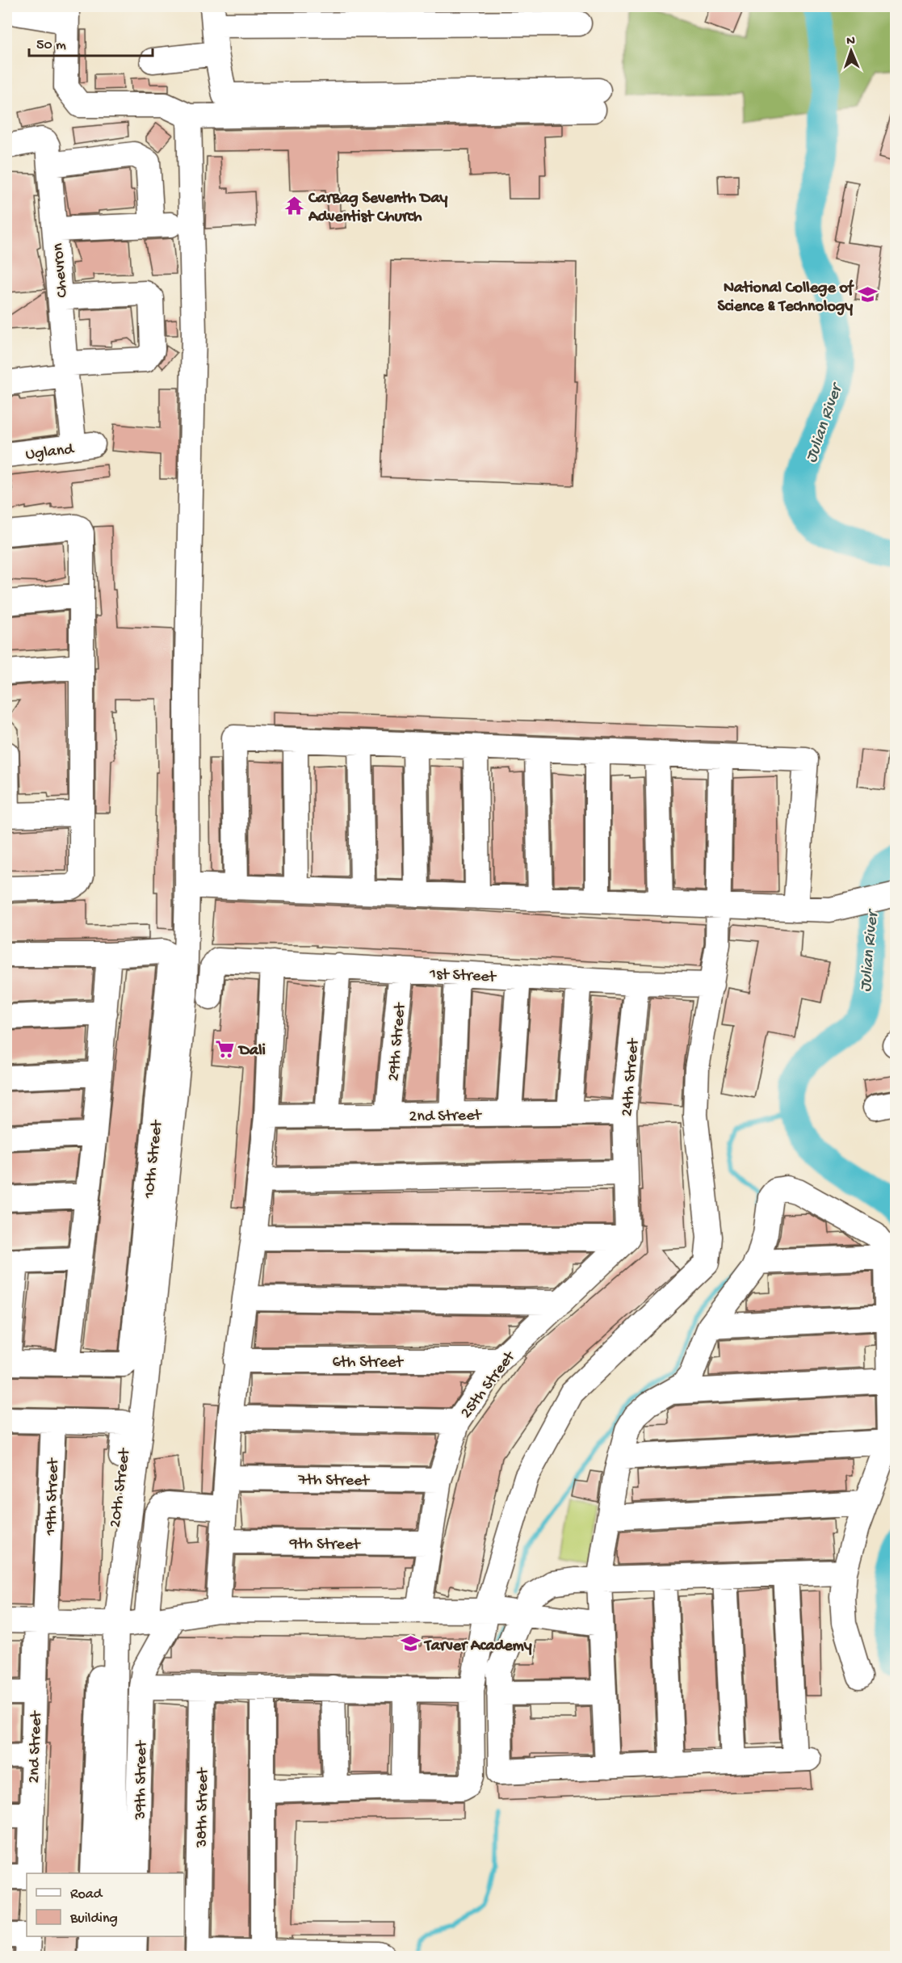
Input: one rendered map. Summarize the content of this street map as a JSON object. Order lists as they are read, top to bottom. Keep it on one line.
{"streets":{"street":["Chevron","Ugland","1st Street","29th Street","24th Street","2nd Street","10th Street","6th Street","25th Street","7th Street","20th Street","19th Street","9th Street","39th Street","38th Street"]},"crossings":[["Chevron","Ugland"],["1st Street","29th Street"],["1st Street","24th Street"],["29th Street","2nd Street"],["24th Street","2nd Street"],["2nd Street","19th Street"],["6th Street","25th Street"],["25th Street","7th Street"],["25th Street","9th Street"],["20th Street","19th Street"]],"water":["Julian River"],"places":{"temple":["CarBag Seventh Day Adventist Church"],"school or university":["National College of Science & Technology","Tarver Academy"],"supermarket":["Dali"]},"legend":["Road","Building"],"scale_bar":"50 m","north":"top"}
